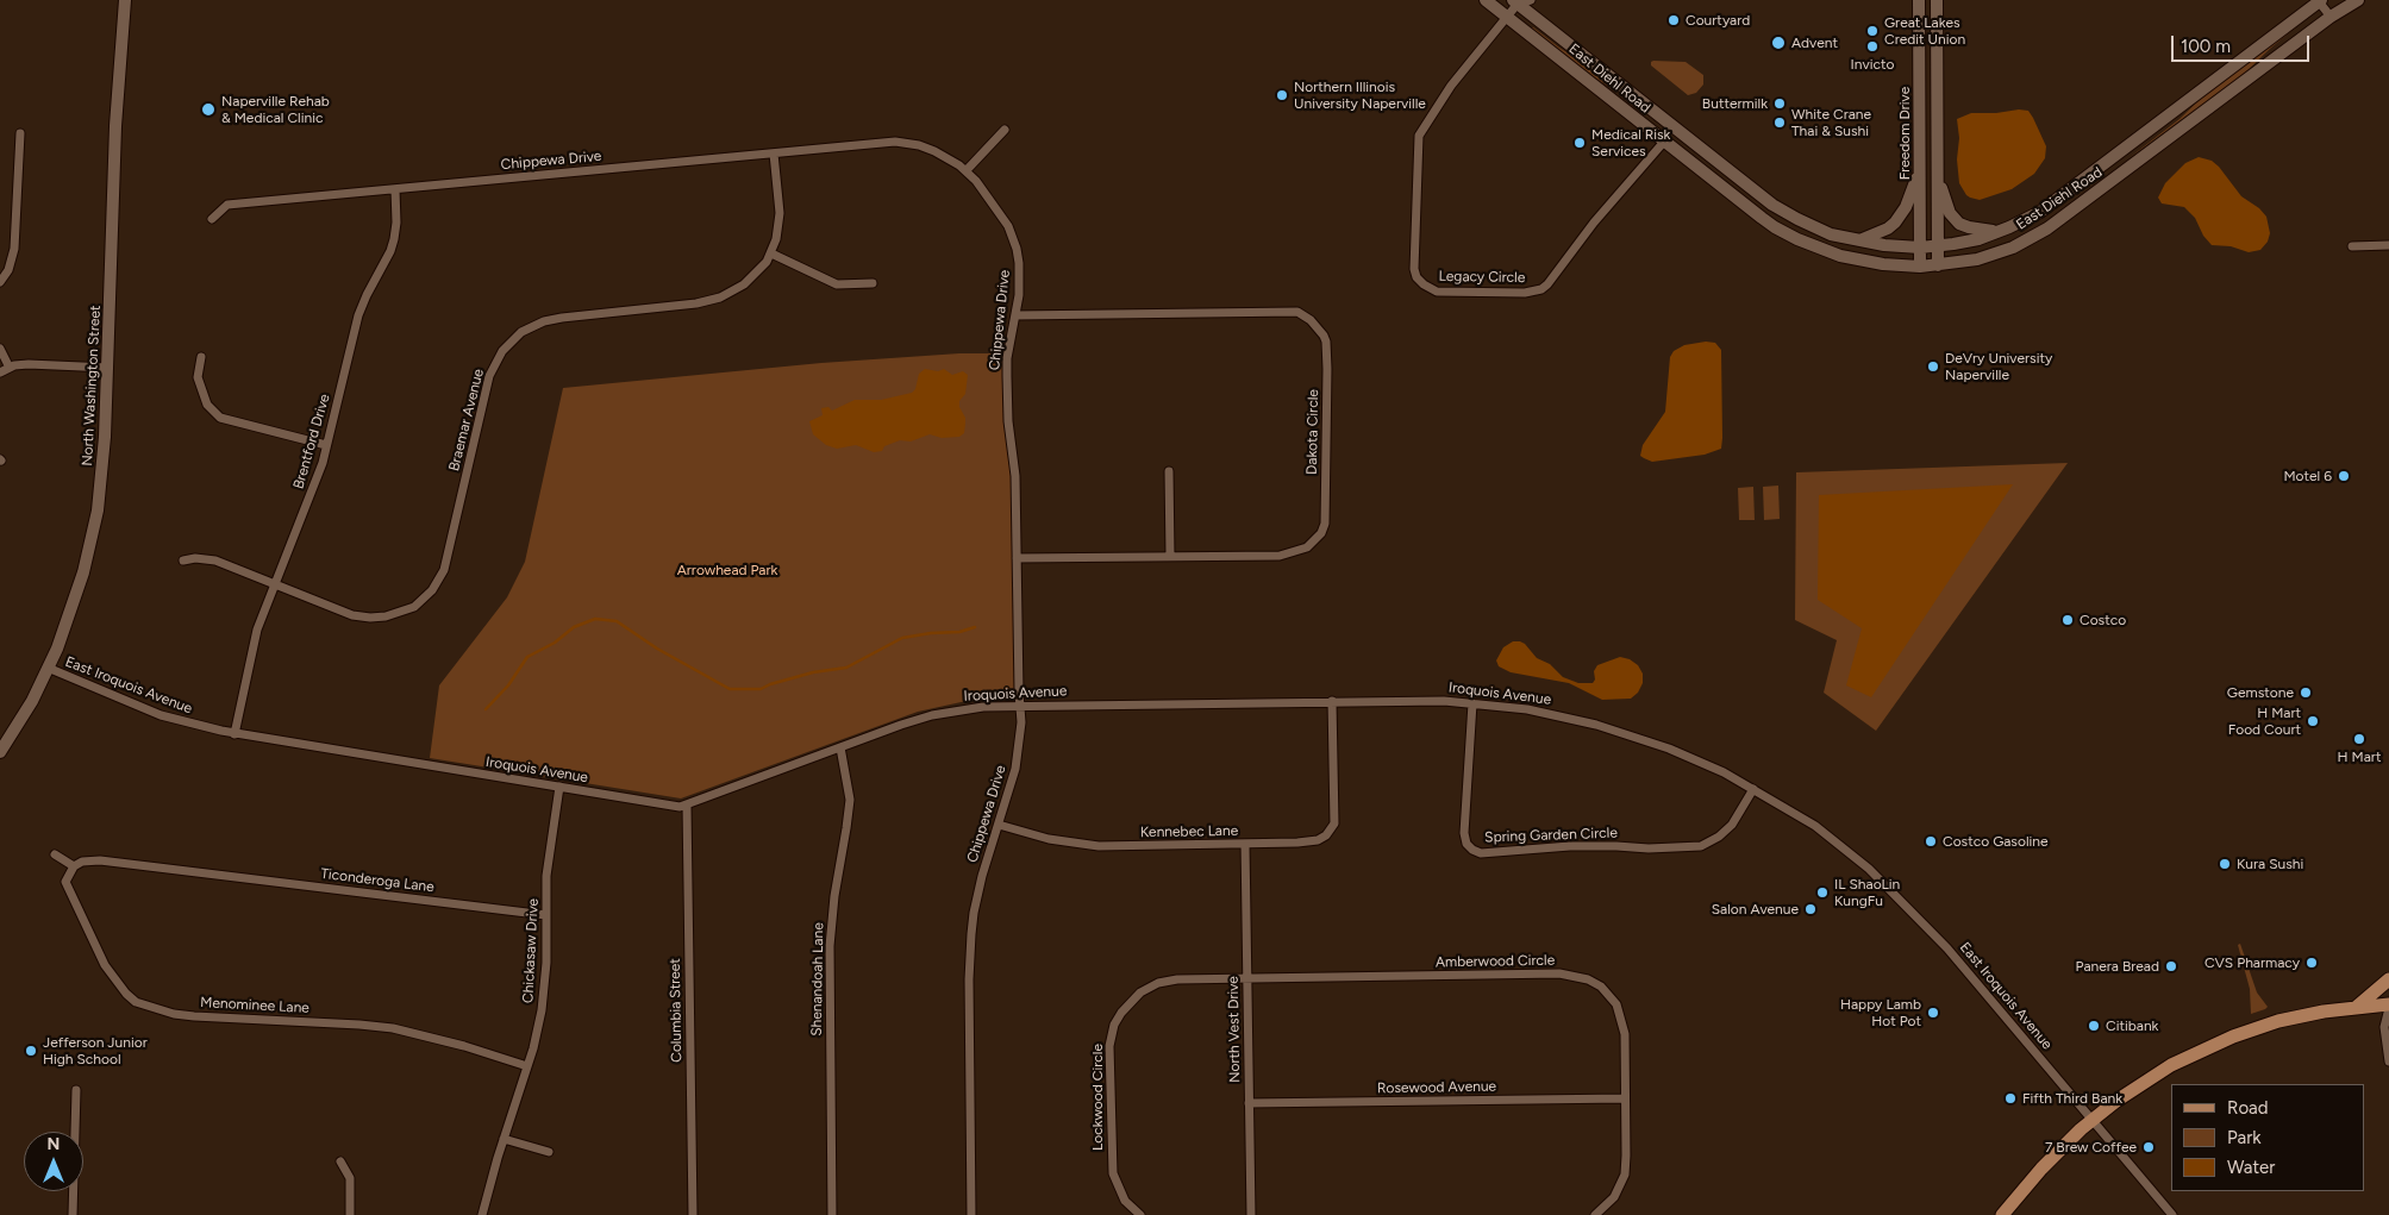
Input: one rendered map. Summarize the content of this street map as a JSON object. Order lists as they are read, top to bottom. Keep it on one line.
{"streets":{"street":["East Diehl Road","Freedom Drive","Chippewa Drive","Legacy Circle","North Washington Street","Braemar Avenue","Dakota Circle","Brentford Drive","East Iroquois Avenue","Iroquois Avenue","Kennebec Lane","Spring Garden Circle","Ticonderoga Lane","Chickasaw Drive","Amberwood Circle","Shenandoah Lane","Menominee Lane","Columbia Street","North Vest Drive","Rosewood Avenue","Lockwood Circle"]},"crossings":[["East Diehl Road","Freedom Drive"],["East Diehl Road","Legacy Circle"],["Chippewa Drive","Braemar Avenue"],["Chippewa Drive","Dakota Circle"],["Chippewa Drive","Brentford Drive"],["Chippewa Drive","Iroquois Avenue"],["Chippewa Drive","Kennebec Lane"],["North Washington Street","East Iroquois Avenue"],["Braemar Avenue","Brentford Drive"],["Brentford Drive","East Iroquois Avenue"],["Brentford Drive","Iroquois Avenue"],["East Iroquois Avenue","Iroquois Avenue"],["Iroquois Avenue","Kennebec Lane"],["Iroquois Avenue","Spring Garden Circle"],["Iroquois Avenue","Chickasaw Drive"],["Iroquois Avenue","Shenandoah Lane"],["Iroquois Avenue","Columbia Street"],["Kennebec Lane","North Vest Drive"],["Ticonderoga Lane","Chickasaw Drive"],["Ticonderoga Lane","Menominee Lane"],["Chickasaw Drive","Menominee Lane"],["Amberwood Circle","North Vest Drive"],["Amberwood Circle","Rosewood Avenue"],["Amberwood Circle","Lockwood Circle"],["North Vest Drive","Rosewood Avenue"],["North Vest Drive","Lockwood Circle"]],"parks":["Arrowhead Park"],"places":["Courtyard","Great Lakes Credit Union","Advent","Invicto","Northern Illinois University Naperville","Buttermilk","Naperville Rehab & Medical Clinic","White Crane Thai & Sushi","Medical Risk Services","DeVry University Naperville","Motel 6","Costco","Gemstone","H Mart Food Court","H Mart","Costco Gasoline","Kura Sushi","IL ShaoLin KungFu","Salon Avenue","CVS Pharmacy","Panera Bread","Happy Lamb Hot Pot","Citibank","Jefferson Junior High School","Fifth Third Bank","7 Brew Coffee"],"legend":["Road","Park","Water"],"scale_bar":"100 m","north":"top"}
